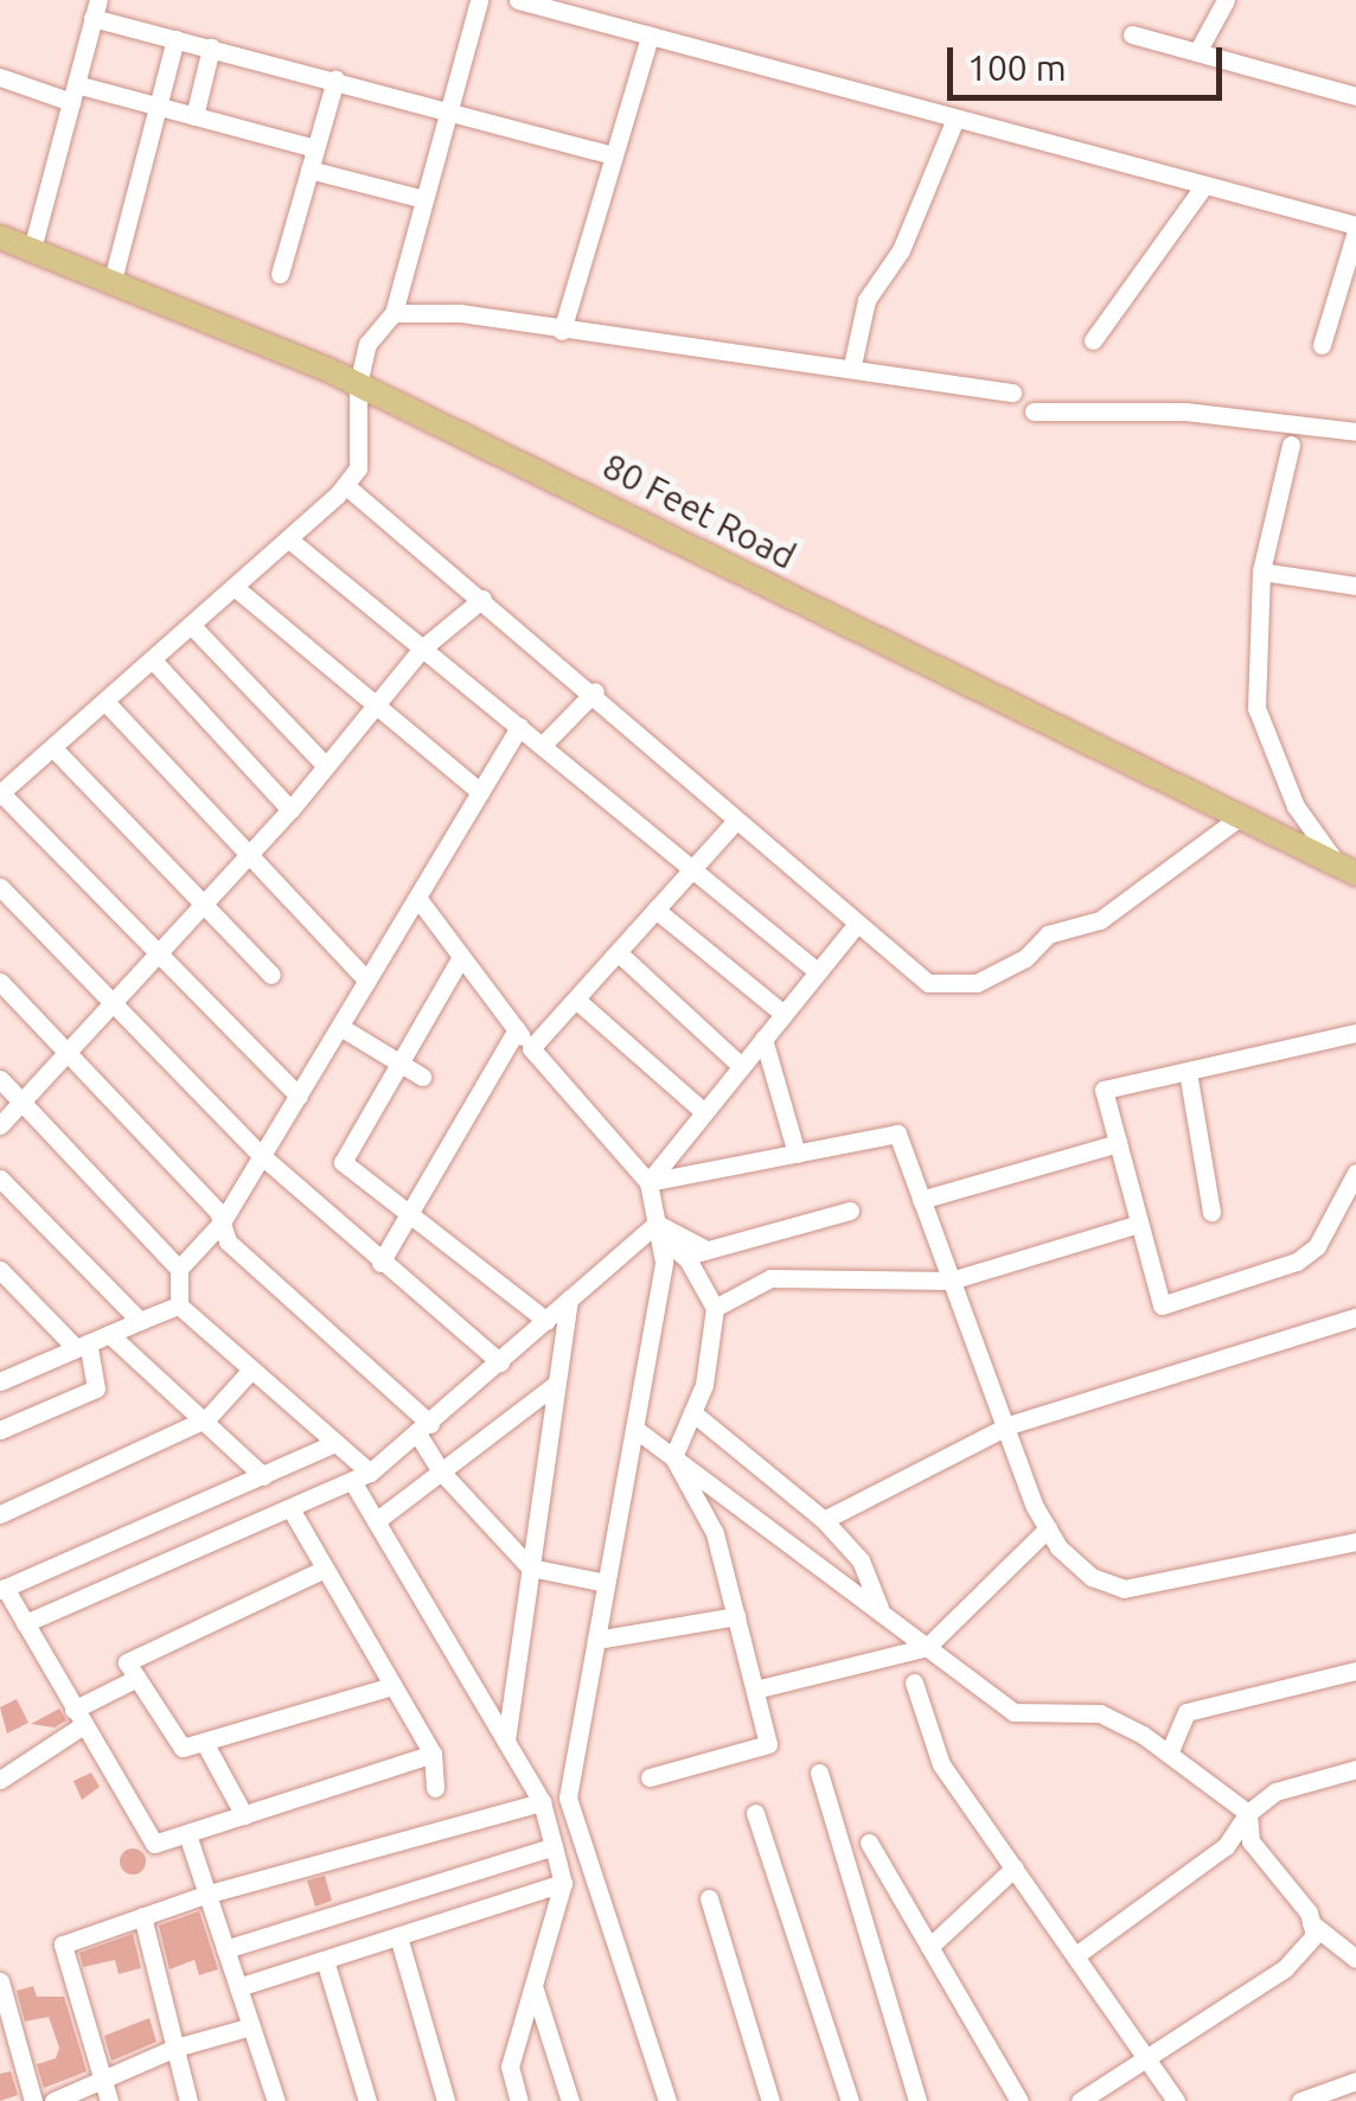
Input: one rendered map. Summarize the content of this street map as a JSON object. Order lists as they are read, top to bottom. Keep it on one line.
{"streets":{"main road":["80 Feet Road"]},"scale_bar":"100 m"}
